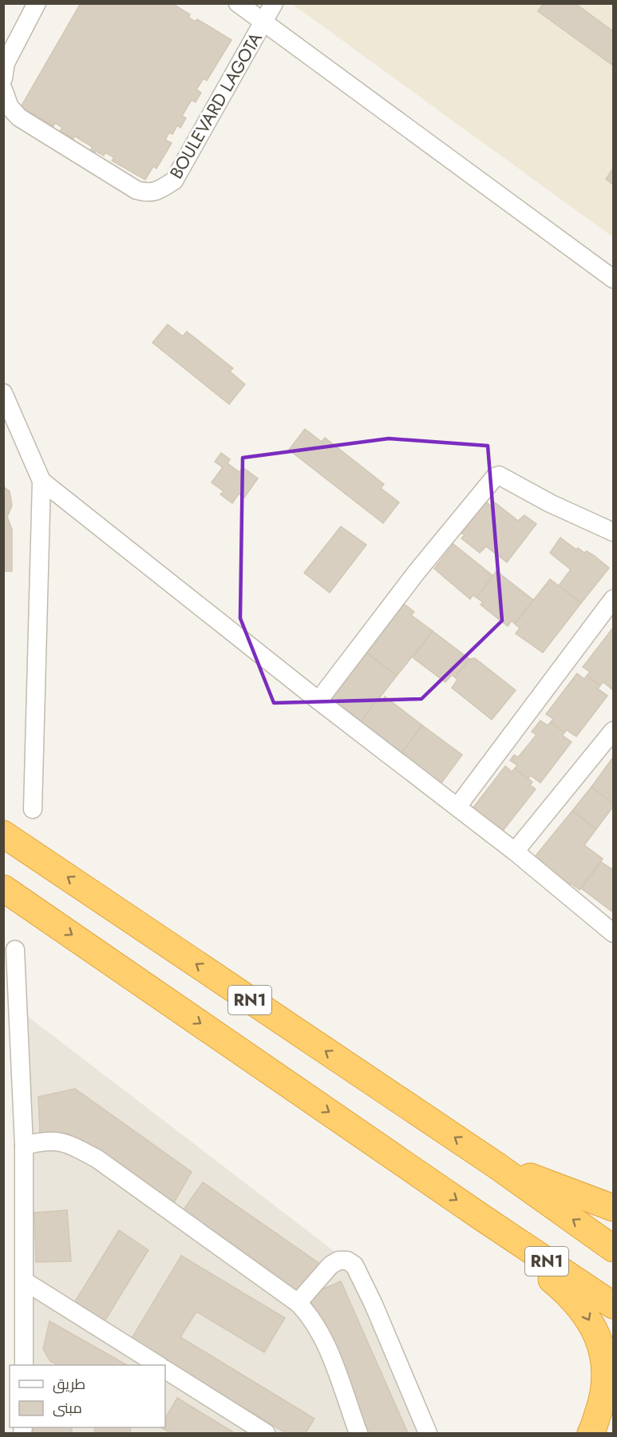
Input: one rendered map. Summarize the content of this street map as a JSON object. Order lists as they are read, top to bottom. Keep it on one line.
{"streets":{"highway":["RN1"],"street":["BOULEVARD LAGOTA"]},"legend":["طريق","مبنى"]}
